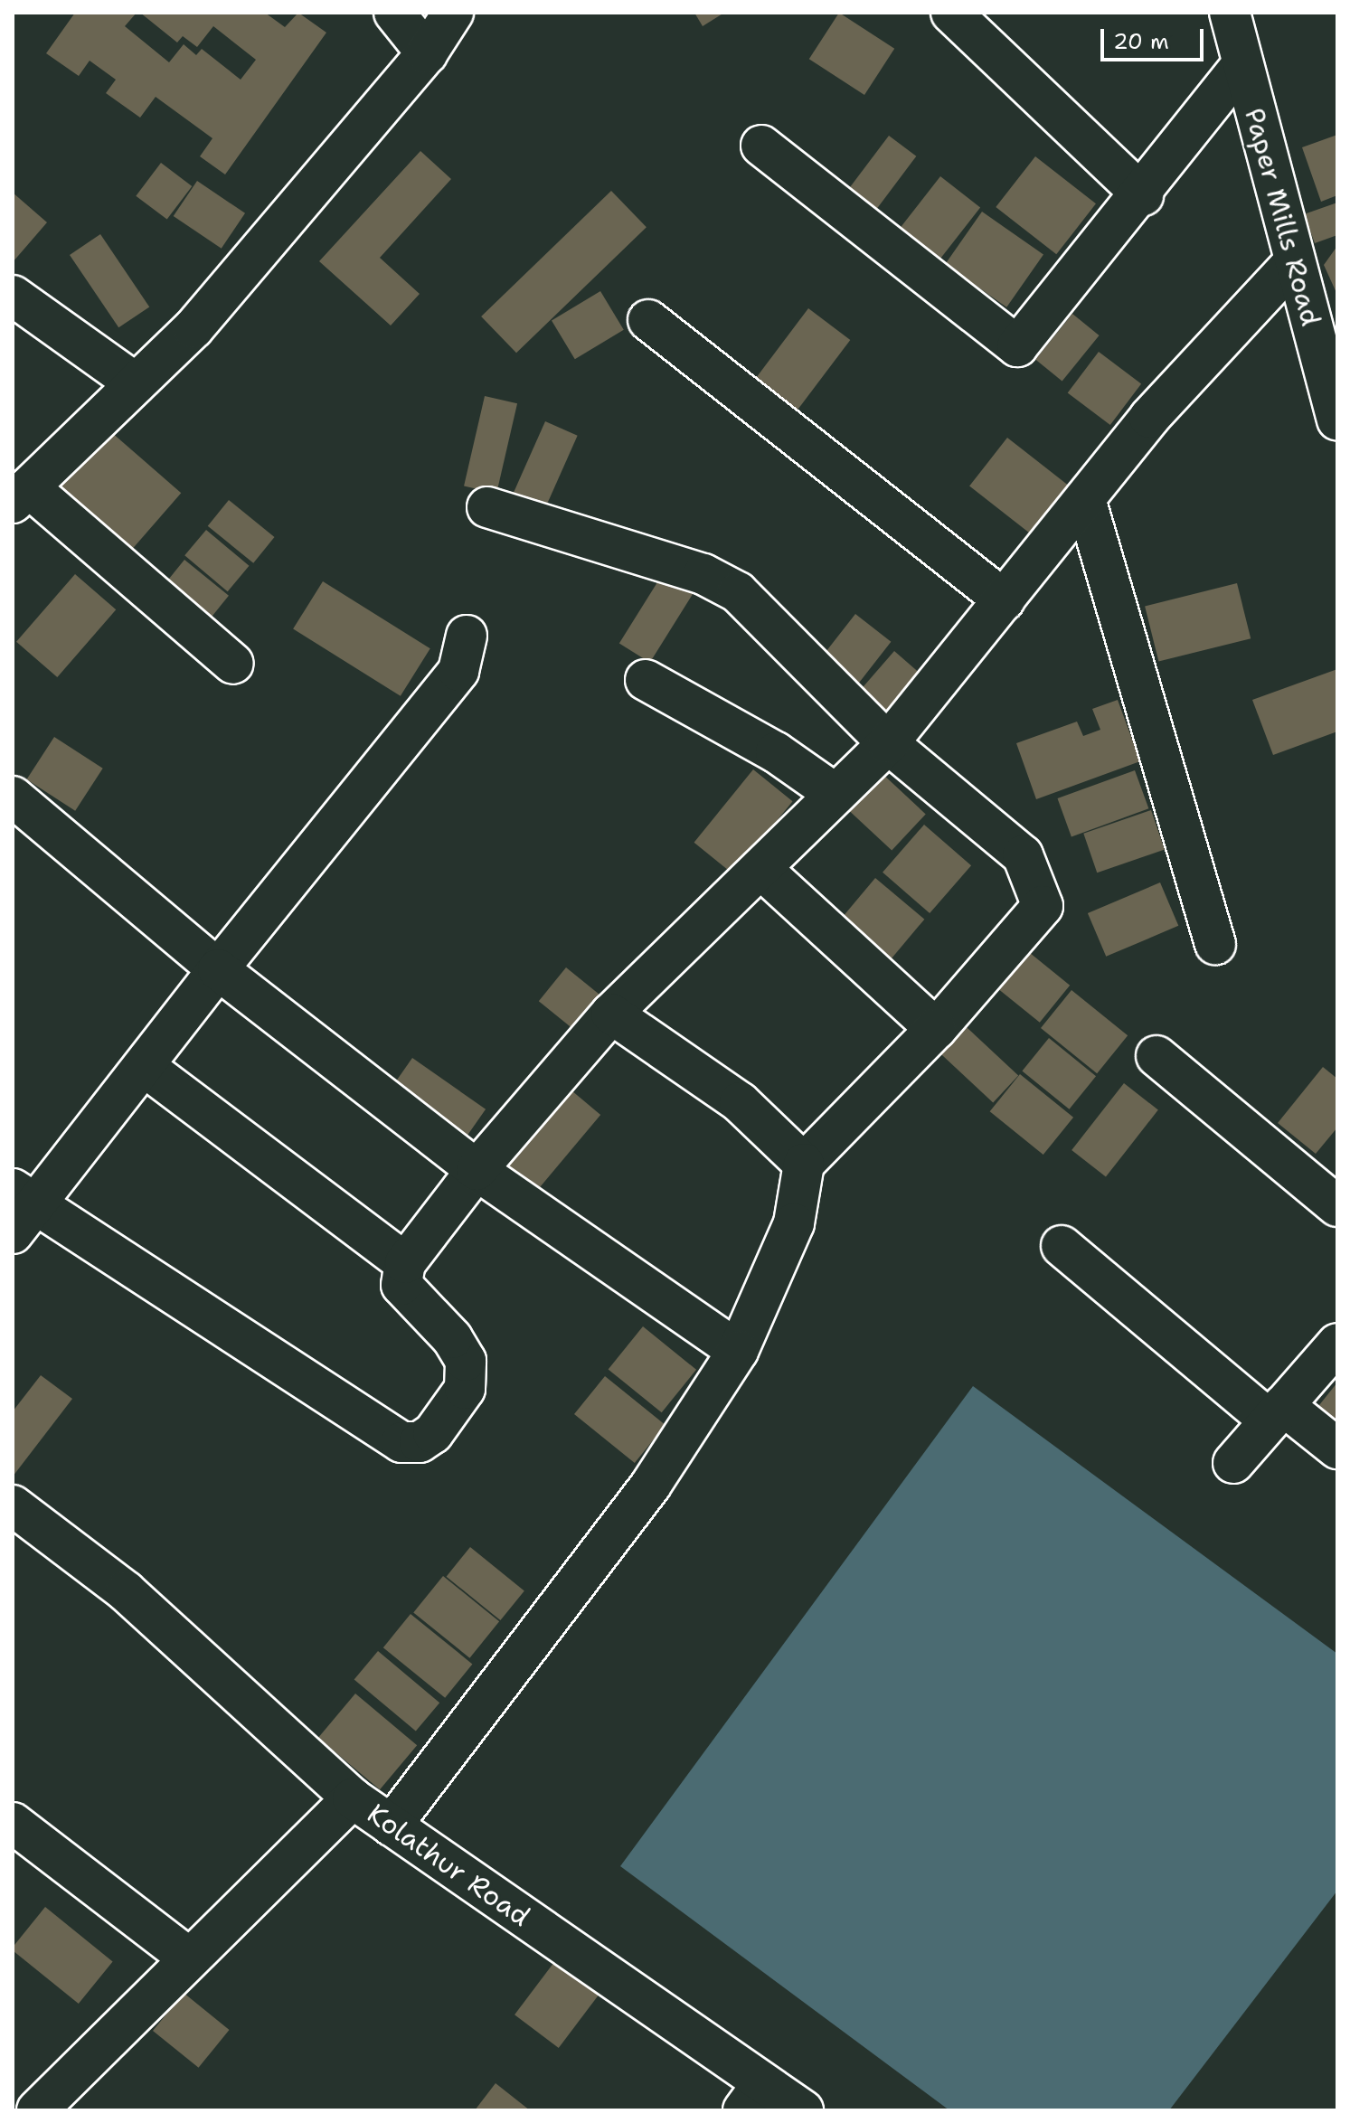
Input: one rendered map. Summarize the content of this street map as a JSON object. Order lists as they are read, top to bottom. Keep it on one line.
{"streets":{"street":["Paper Mills Road","Kolathur Road"]},"scale_bar":"20 m"}
